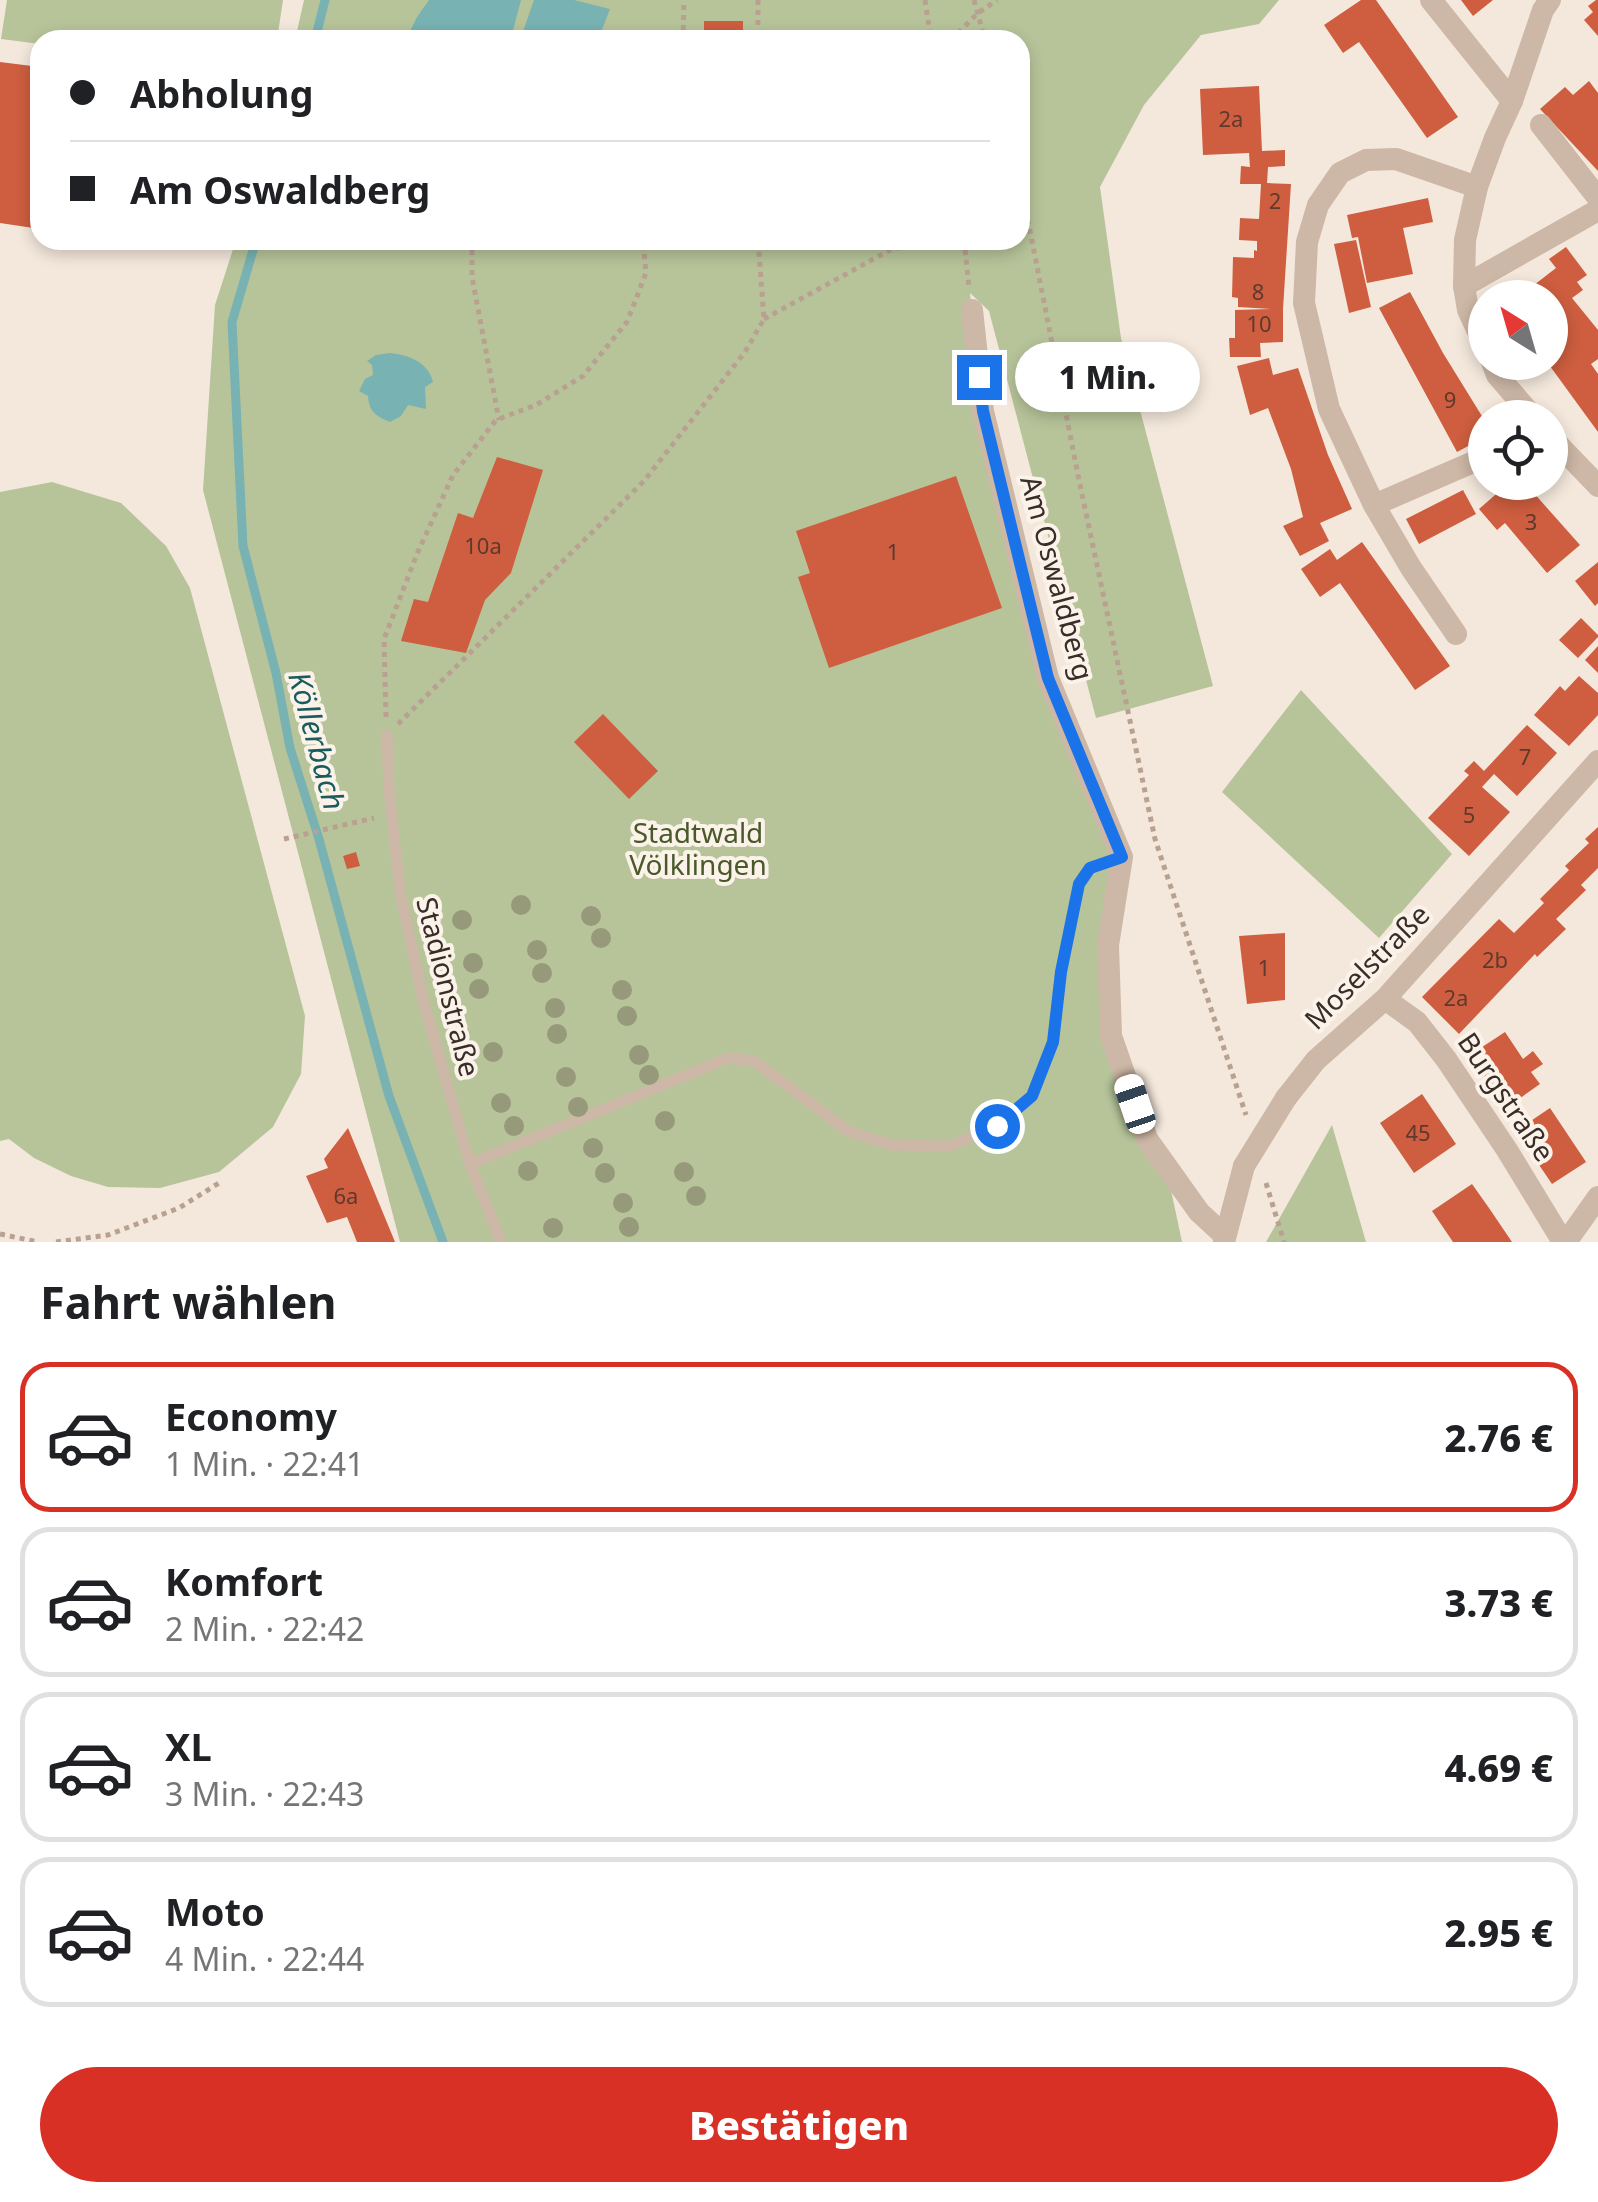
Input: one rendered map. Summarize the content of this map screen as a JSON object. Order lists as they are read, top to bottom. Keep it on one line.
{"streets":{"street":["Am Oswaldberg","Moselstraße","Burgstraße"],"lane":["Stadionstraße"]},"crossings":[["Moselstraße","Burgstraße"]],"water":["Köllerbach"],"parks":["Stadtwald Völklingen"],"house_numbers":["2a","2","8","10","9","3","10a","1","7","5","2b","1","2a","45","6a"],"north":"top left","page":{"banner":["Abholung","Am Oswaldberg"],"bubble":"1 Min.","heading":"Fahrt wählen","list":[{"name":"Economy","note":"1 Min. · 22:41","value":"2.76 €"},{"name":"Komfort","note":"2 Min. · 22:42","value":"3.73 €"},{"name":"XL","note":"3 Min. · 22:43","value":"4.69 €"},{"name":"Moto","note":"4 Min. · 22:44","value":"2.95 €"}],"buttons":"Bestätigen"}}
